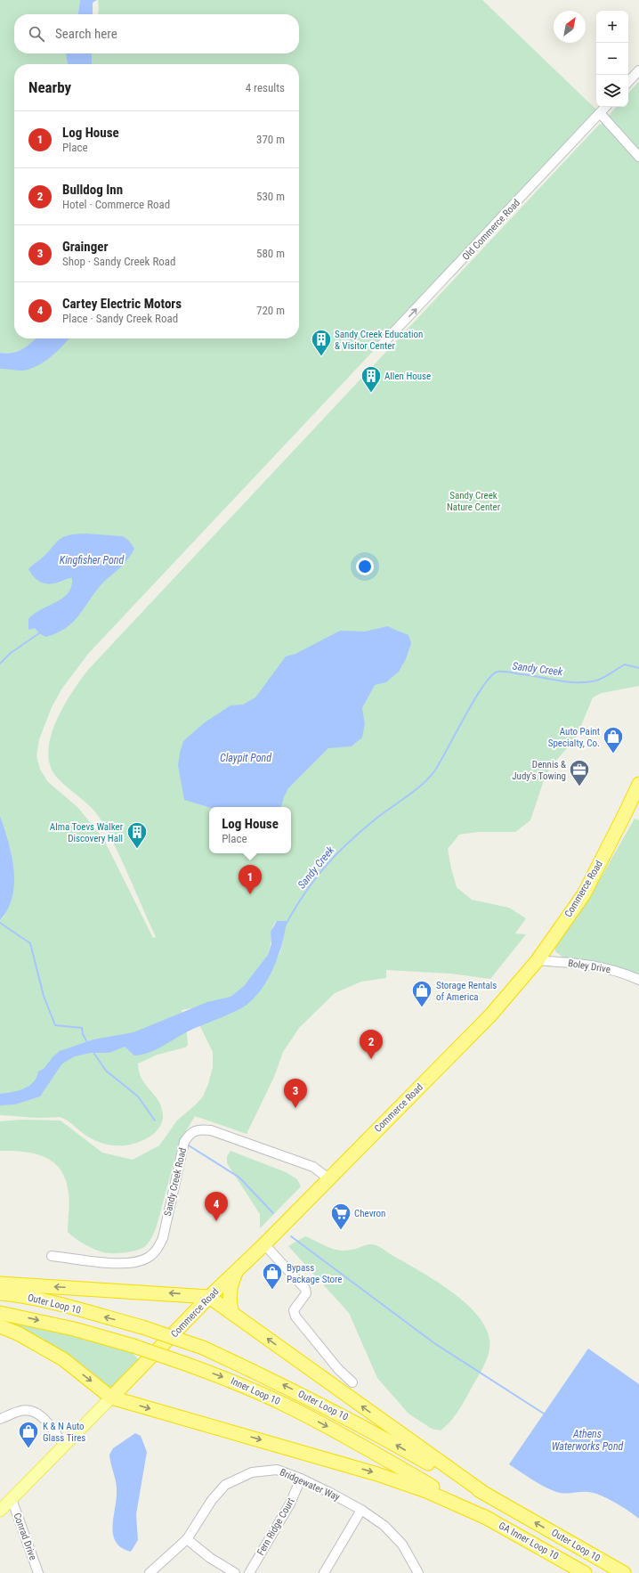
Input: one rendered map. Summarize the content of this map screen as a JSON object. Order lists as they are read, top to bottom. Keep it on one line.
{"streets":{"highway":["Commerce Road","Outer Loop 10","Inner Loop 10","GA Inner Loop 10"],"street":["Old Commerce Road","Boley Drive","Sandy Creek Road","Bridgewater Way","Fern Ridge Court","Conrad Drive"]},"crossings":[["Commerce Road","Boley Drive"],["Commerce Road","Sandy Creek Road"],["Inner Loop 10","GA Inner Loop 10"],["Bridgewater Way","Fern Ridge Court"]],"one_way":["Old Commerce Road"],"water":["Kingfisher Pond","Sandy Creek","Claypit Pond","Athens Waterworks Pond"],"parks":["Sandy Creek Nature Center"],"places":{"building":["Sandy Creek Education & Visitor Center","Allen House","Alma Toevs Walker Discovery Hall"],"shop":["Auto Paint Specialty, Co.","Storage Rentals of America","Bypass Package Store","K & N Auto Glass Tires"],"office":["Dennis & Judy's Towing"],"supermarket":["Chevron"]},"north":"top right","page":{"map_buttons":["+","−"],"search":"Search here","heading":["Nearby","4 results"],"list":[{"mark":"1","name":"Log House","note":"Place","value":"370 m"},{"mark":"2","name":"Bulldog Inn","note":"Hotel · Commerce Road","value":"530 m"},{"mark":"3","name":"Grainger","note":"Shop · Sandy Creek Road","value":"580 m"},{"mark":"4","name":"Cartey Electric Motors","note":"Place · Sandy Creek Road","value":"720 m"}],"popup":["Log House","Place"],"pins":["1","2","3","4"]}}
